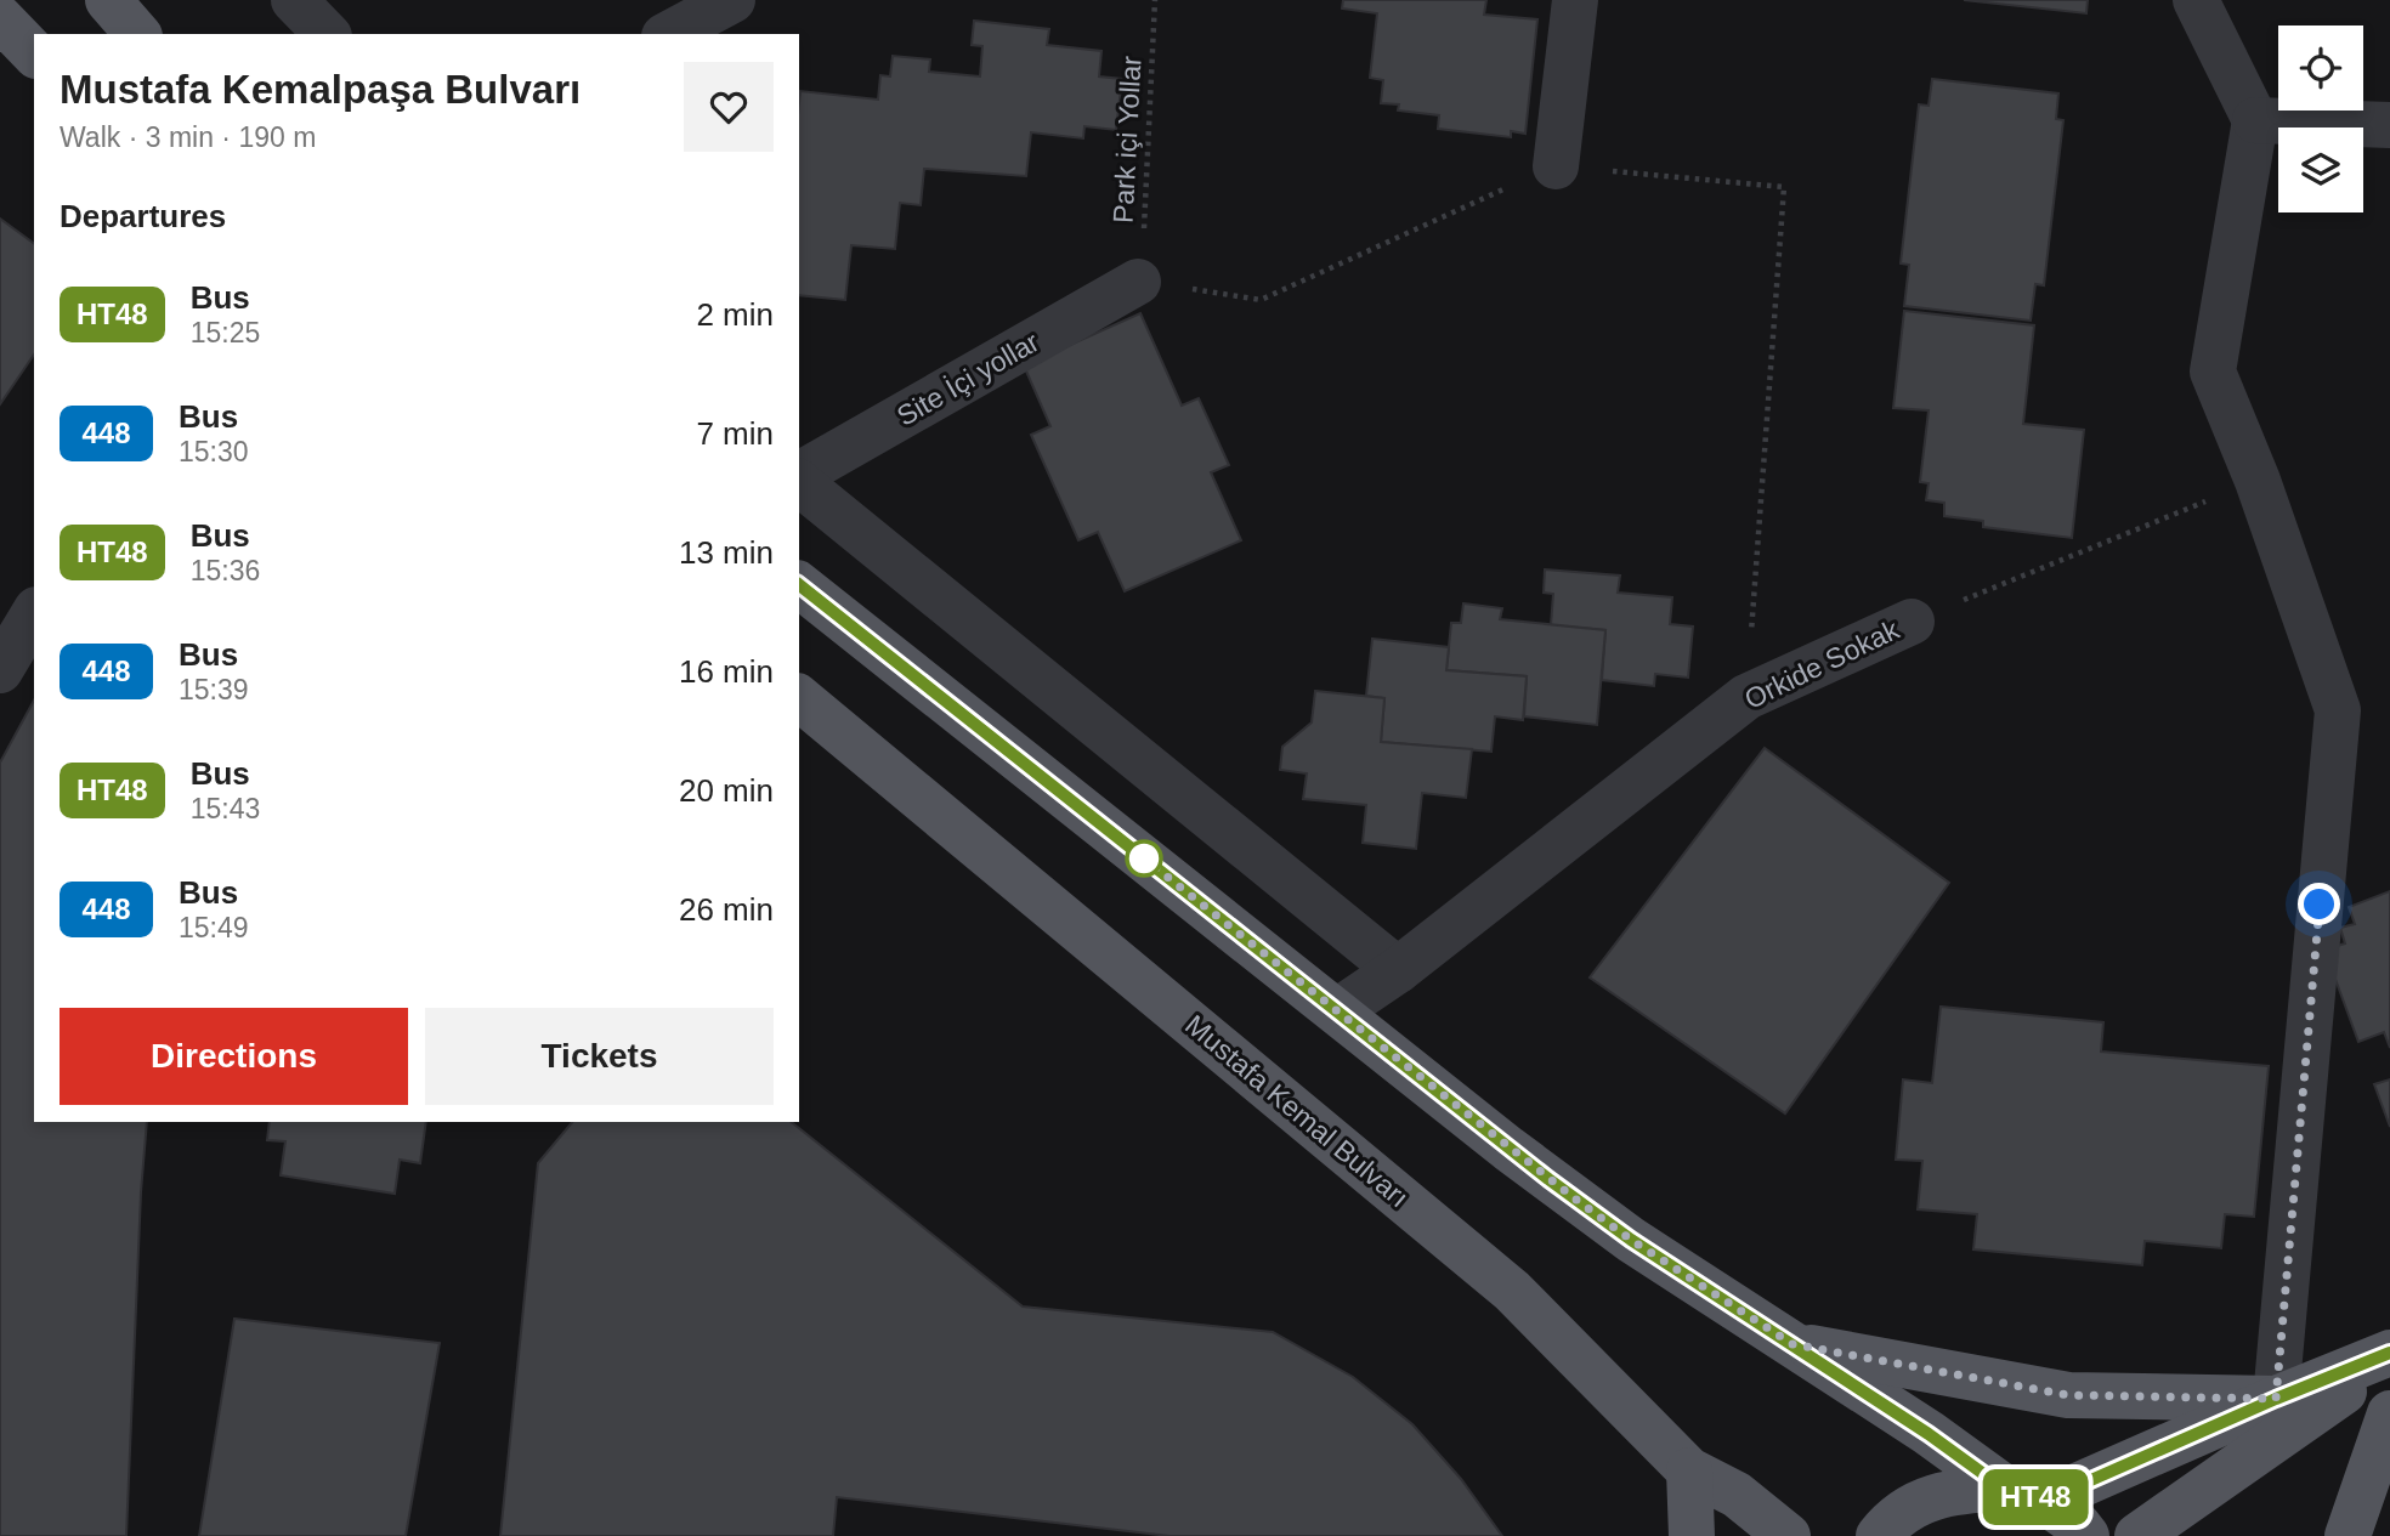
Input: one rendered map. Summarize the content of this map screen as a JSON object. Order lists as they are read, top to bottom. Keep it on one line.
{"streets":{"main road":["Mustafa Kemal Bulvarı"],"street":["Site İçi yollar","Orkide Sokak"],"path":["Park içi Yollar"]},"crossings":[["Park içi Yollar","Site İçi yollar"]],"lines":["bus line HT48"],"page":{"on_map":"HT48","heading":[["Mustafa Kemalpaşa Bulvarı","Walk · 3 min · 190 m"],"Departures"],"list":[{"mark":"HT48","name":"Bus","note":"15:25","value":"2 min"},{"mark":"448","name":"Bus","note":"15:30","value":"7 min"},{"mark":"HT48","name":"Bus","note":"15:36","value":"13 min"},{"mark":"448","name":"Bus","note":"15:39","value":"16 min"},{"mark":"HT48","name":"Bus","note":"15:43","value":"20 min"},{"mark":"448","name":"Bus","note":"15:49","value":"26 min"}],"buttons":["Directions","Tickets"]}}
